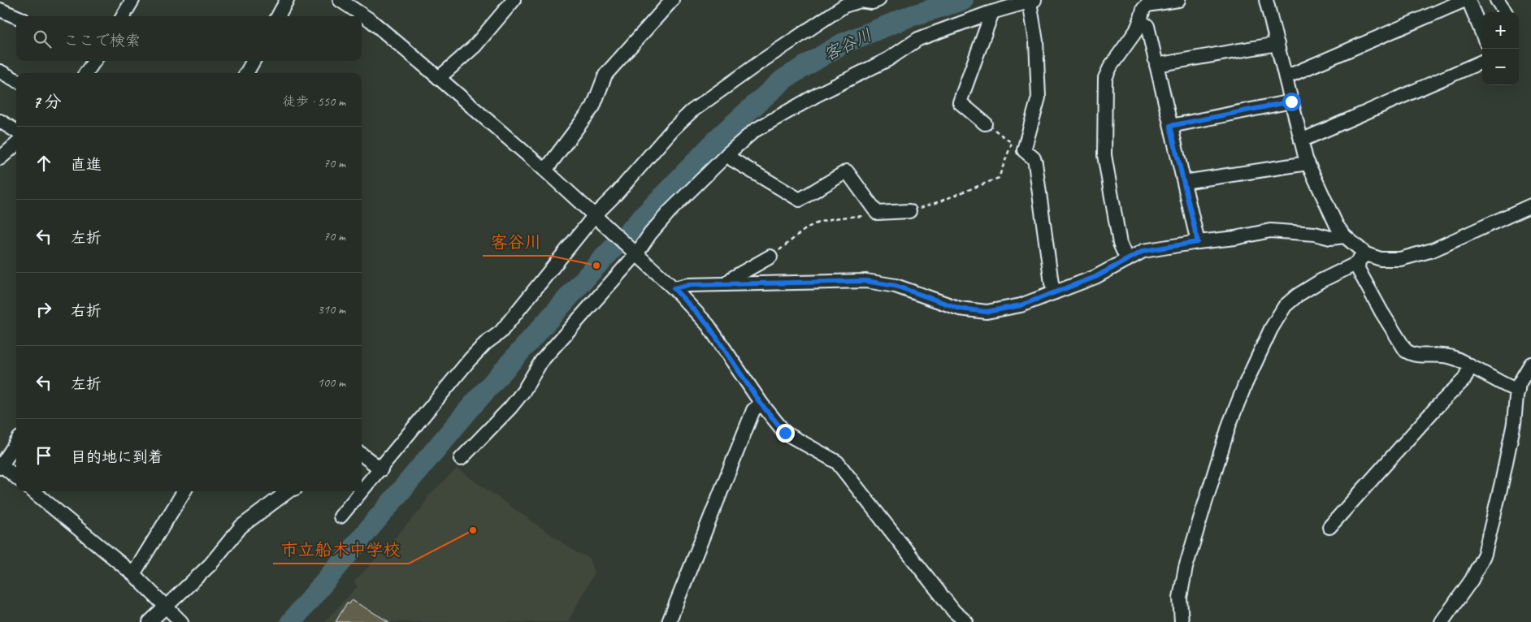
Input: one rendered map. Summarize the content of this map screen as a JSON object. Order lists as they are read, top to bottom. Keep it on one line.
{"water":["客谷川"],"places":["客谷川","市立船木中学校"],"page":{"map_buttons":["+","−"],"search":"ここで検索","heading":["7 分","徒歩 · 550 m"],"list":[["直進","70 m"],["左折","70 m"],["右折","310 m"],["左折","100 m"],"目的地に到着"]}}
